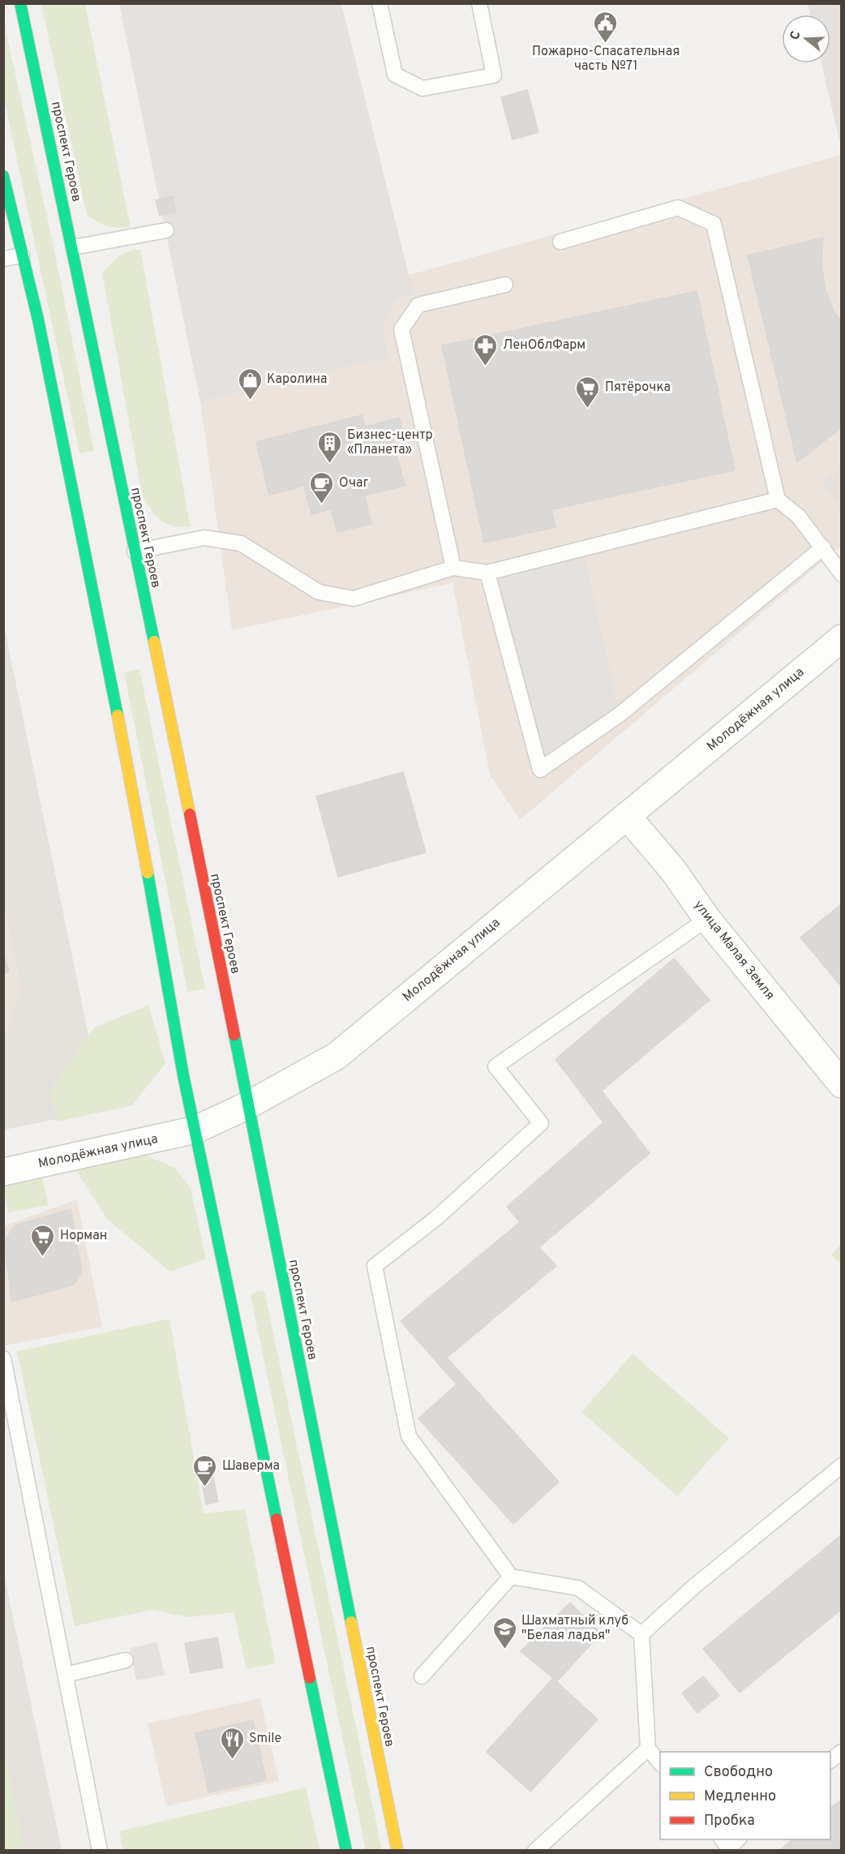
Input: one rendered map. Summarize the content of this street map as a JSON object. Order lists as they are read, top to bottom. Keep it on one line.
{"streets":{"main road":["проспект Героев"],"street":["Молодёжная улица","улица Малая Земля"]},"crossings":[["проспект Героев","Молодёжная улица"],["Молодёжная улица","улица Малая Земля"]],"places":{"public building":["Пожарно-Спасательная часть №71"],"pharmacy":["ЛенОблФарм"],"shop":["Каролина"],"supermarket":["Пятёрочка","Норман"],"building":["Бизнес-центр «Планета»"],"cafe":["Очаг","Шаверма"],"school or university":["Шахматный клуб \"Белая ладья\""],"restaurant":["Smile"]},"legend":["Свободно","Медленно","Пробка"],"north":"left"}
